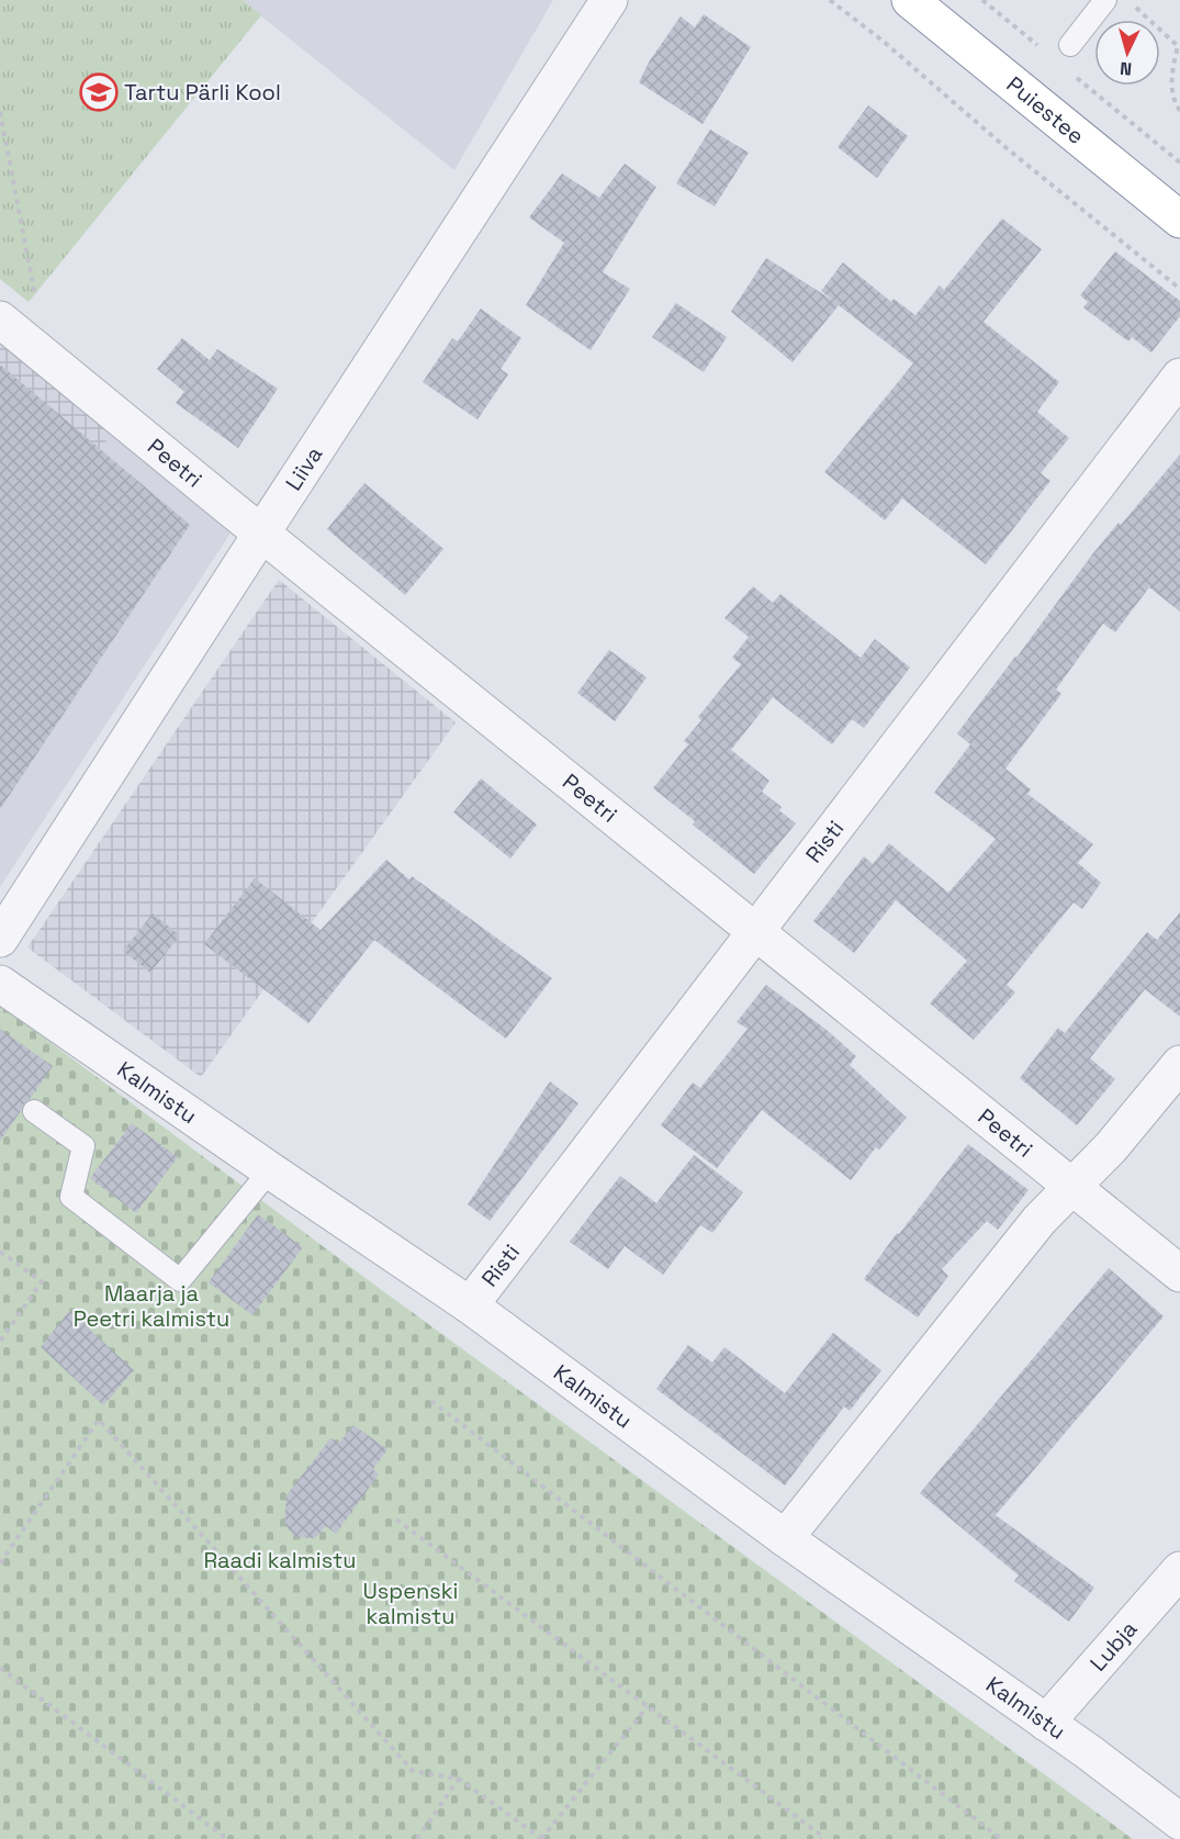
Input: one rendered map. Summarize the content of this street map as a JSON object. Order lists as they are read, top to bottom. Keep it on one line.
{"streets":{"highway":["Puiestee"],"street":["Peetri","Liiva","Risti","Kalmistu","Lubja"]},"crossings":[["Peetri","Liiva"],["Peetri","Risti"],["Risti","Kalmistu"],["Kalmistu","Lubja"]],"parks":["Maarja ja Peetri kalmistu","Raadi kalmistu","Uspenski kalmistu"],"places":{"school or university":["Tartu Pärli Kool"]},"north":"bottom"}
